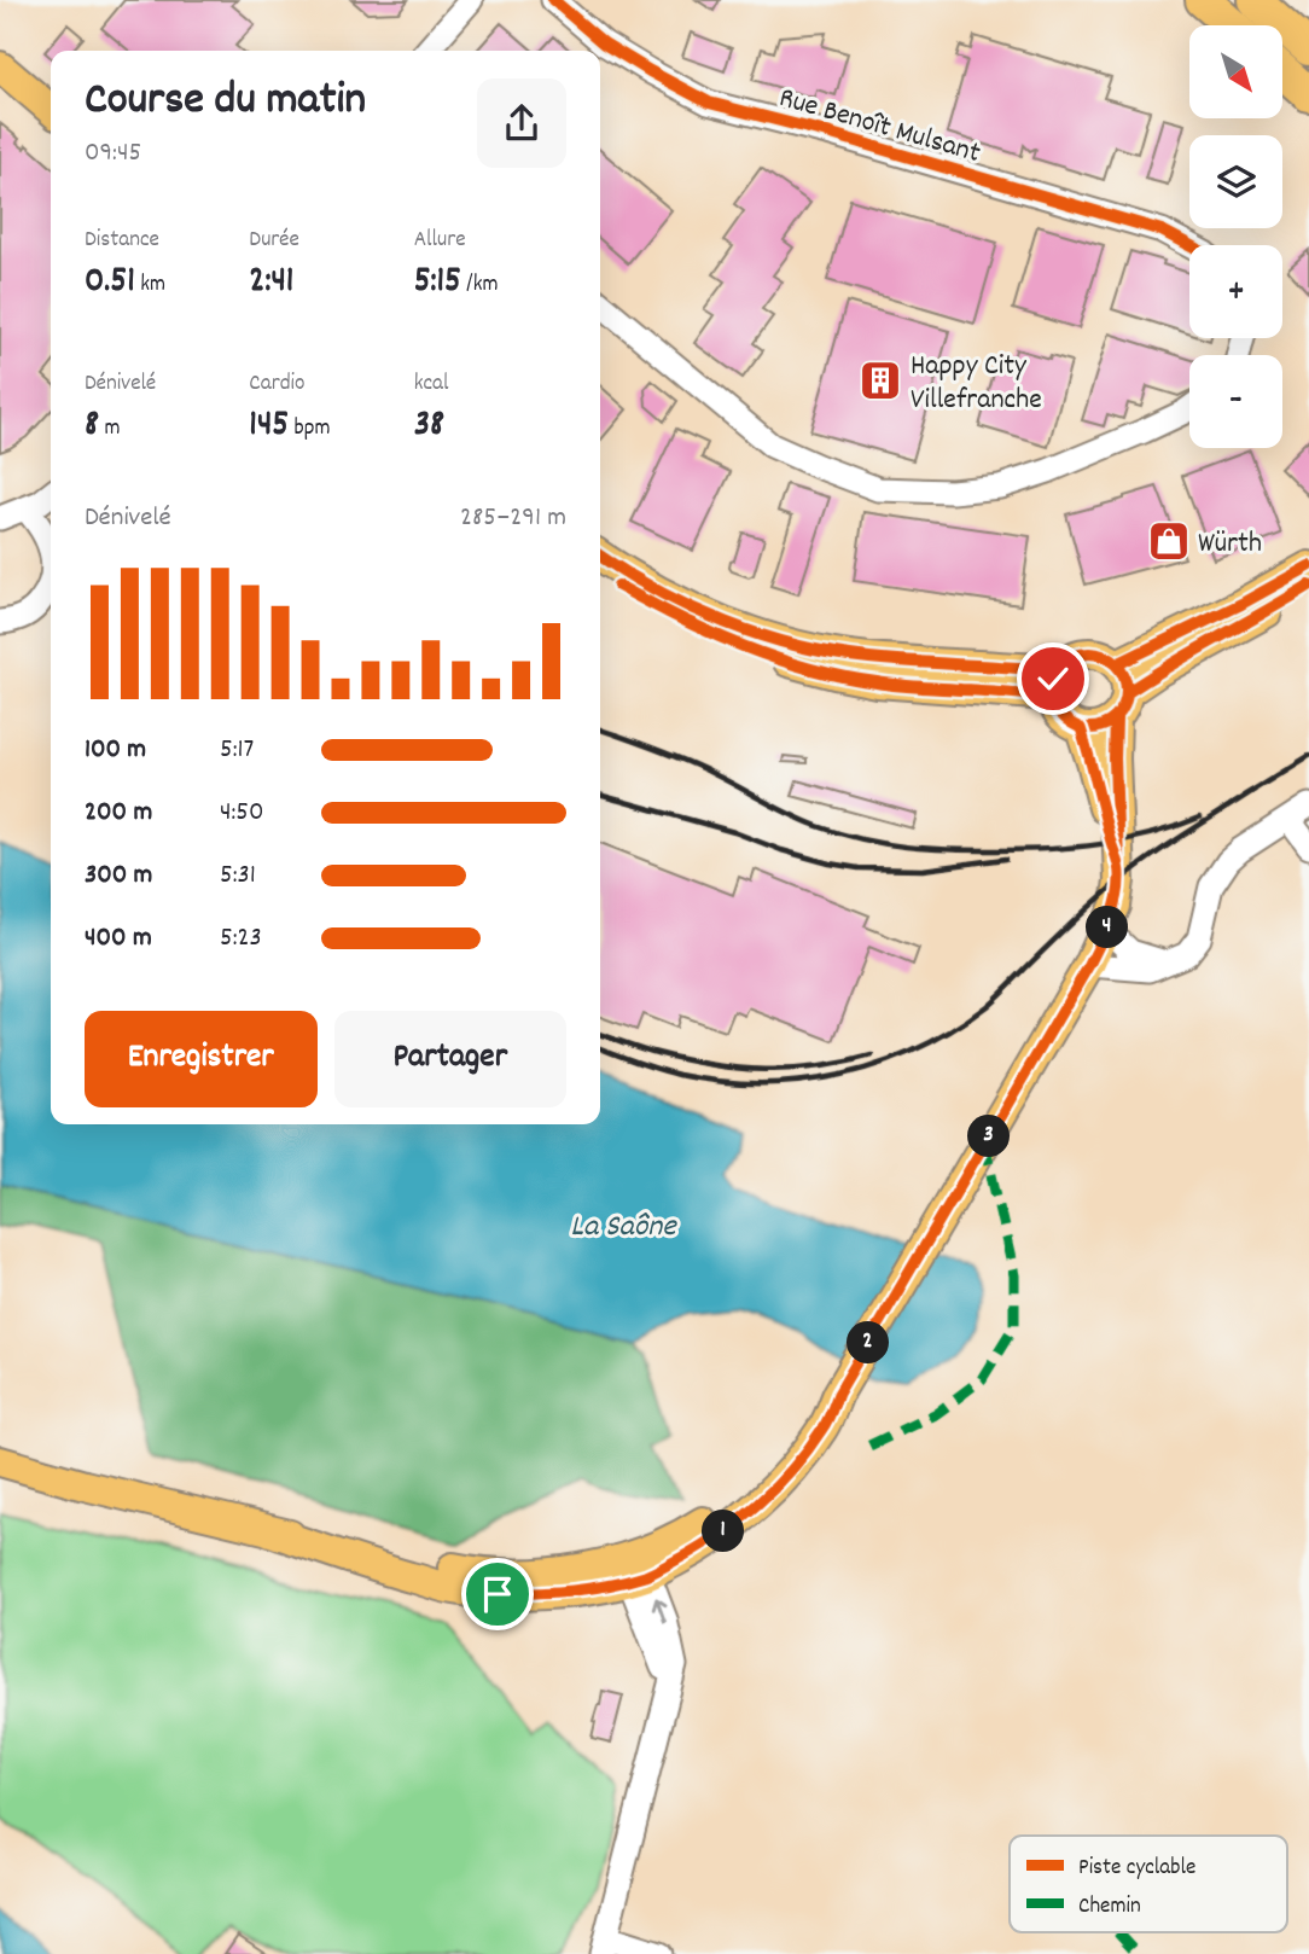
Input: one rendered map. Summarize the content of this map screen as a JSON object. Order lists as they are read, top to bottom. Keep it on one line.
{"streets":{"street":["Rue Benoît Mulsant"]},"water":["La Saône"],"places":{"building":["Happy City Villefranche"],"shop":["Würth"]},"legend":["Piste cyclable","Chemin"],"north":"bottom right","page":{"map_buttons":["+","−"],"heading":["Course du matin","09:45"],"stats":[["Distance","0.51 km"],["Durée","2:41"],["Allure","5:15 /km"],["Dénivelé","8 m"],["Cardio","145 bpm"],["kcal","38"]],"chart":["Dénivelé","285–291 m"],"list":[{"name":"100 m","note":"5:17"},{"name":"200 m","note":"4:50"},{"name":"300 m","note":"5:31"},{"name":"400 m","note":"5:23"}],"pins":["4","3","2","1"],"buttons":["Enregistrer","Partager"]}}
